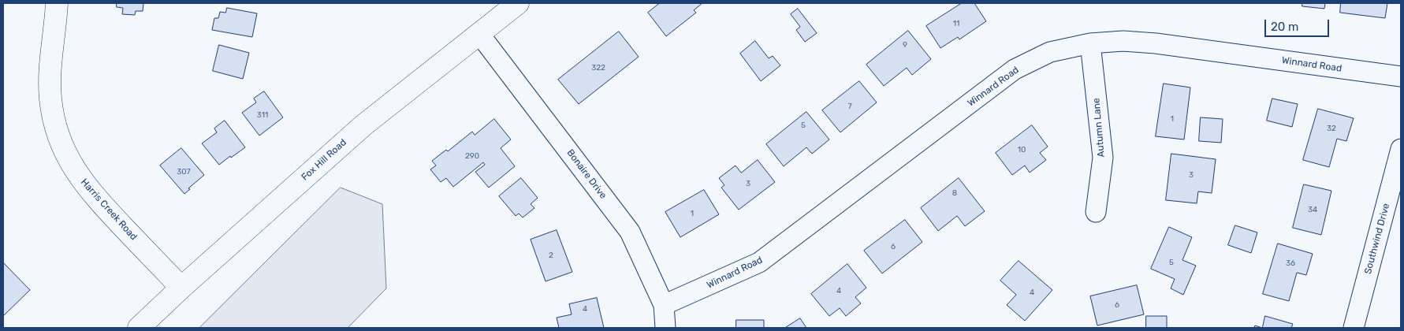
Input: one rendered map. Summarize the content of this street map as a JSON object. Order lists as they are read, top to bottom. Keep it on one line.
{"streets":{"main road":["Fox Hill Road","Harris Creek Road"],"street":["Winnard Road","Autumn Lane","Bonaire Drive","Southwind Drive"]},"crossings":[["Winnard Road","Autumn Lane"],["Winnard Road","Bonaire Drive"],["Fox Hill Road","Bonaire Drive"],["Fox Hill Road","Harris Creek Road"]],"house_numbers":["11","9","322","7","311","1","5","32","10","290","307","3","3","8","34","1","6","2","5","36","4","4","6","4"],"scale_bar":"20 m"}
